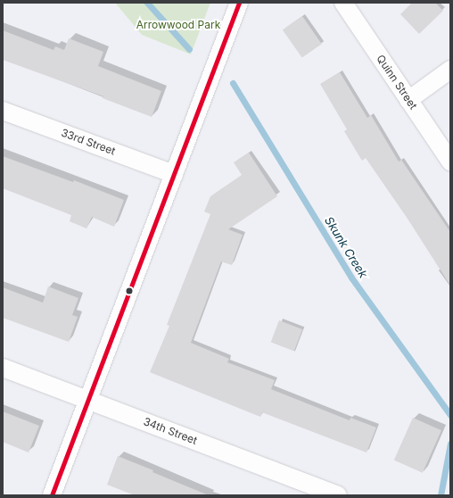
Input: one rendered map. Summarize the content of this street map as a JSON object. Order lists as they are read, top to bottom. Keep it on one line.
{"streets":{"street":["Quinn Street","33rd Street","34th Street"]},"water":["Skunk Creek"],"parks":["Arrowwood Park"]}
